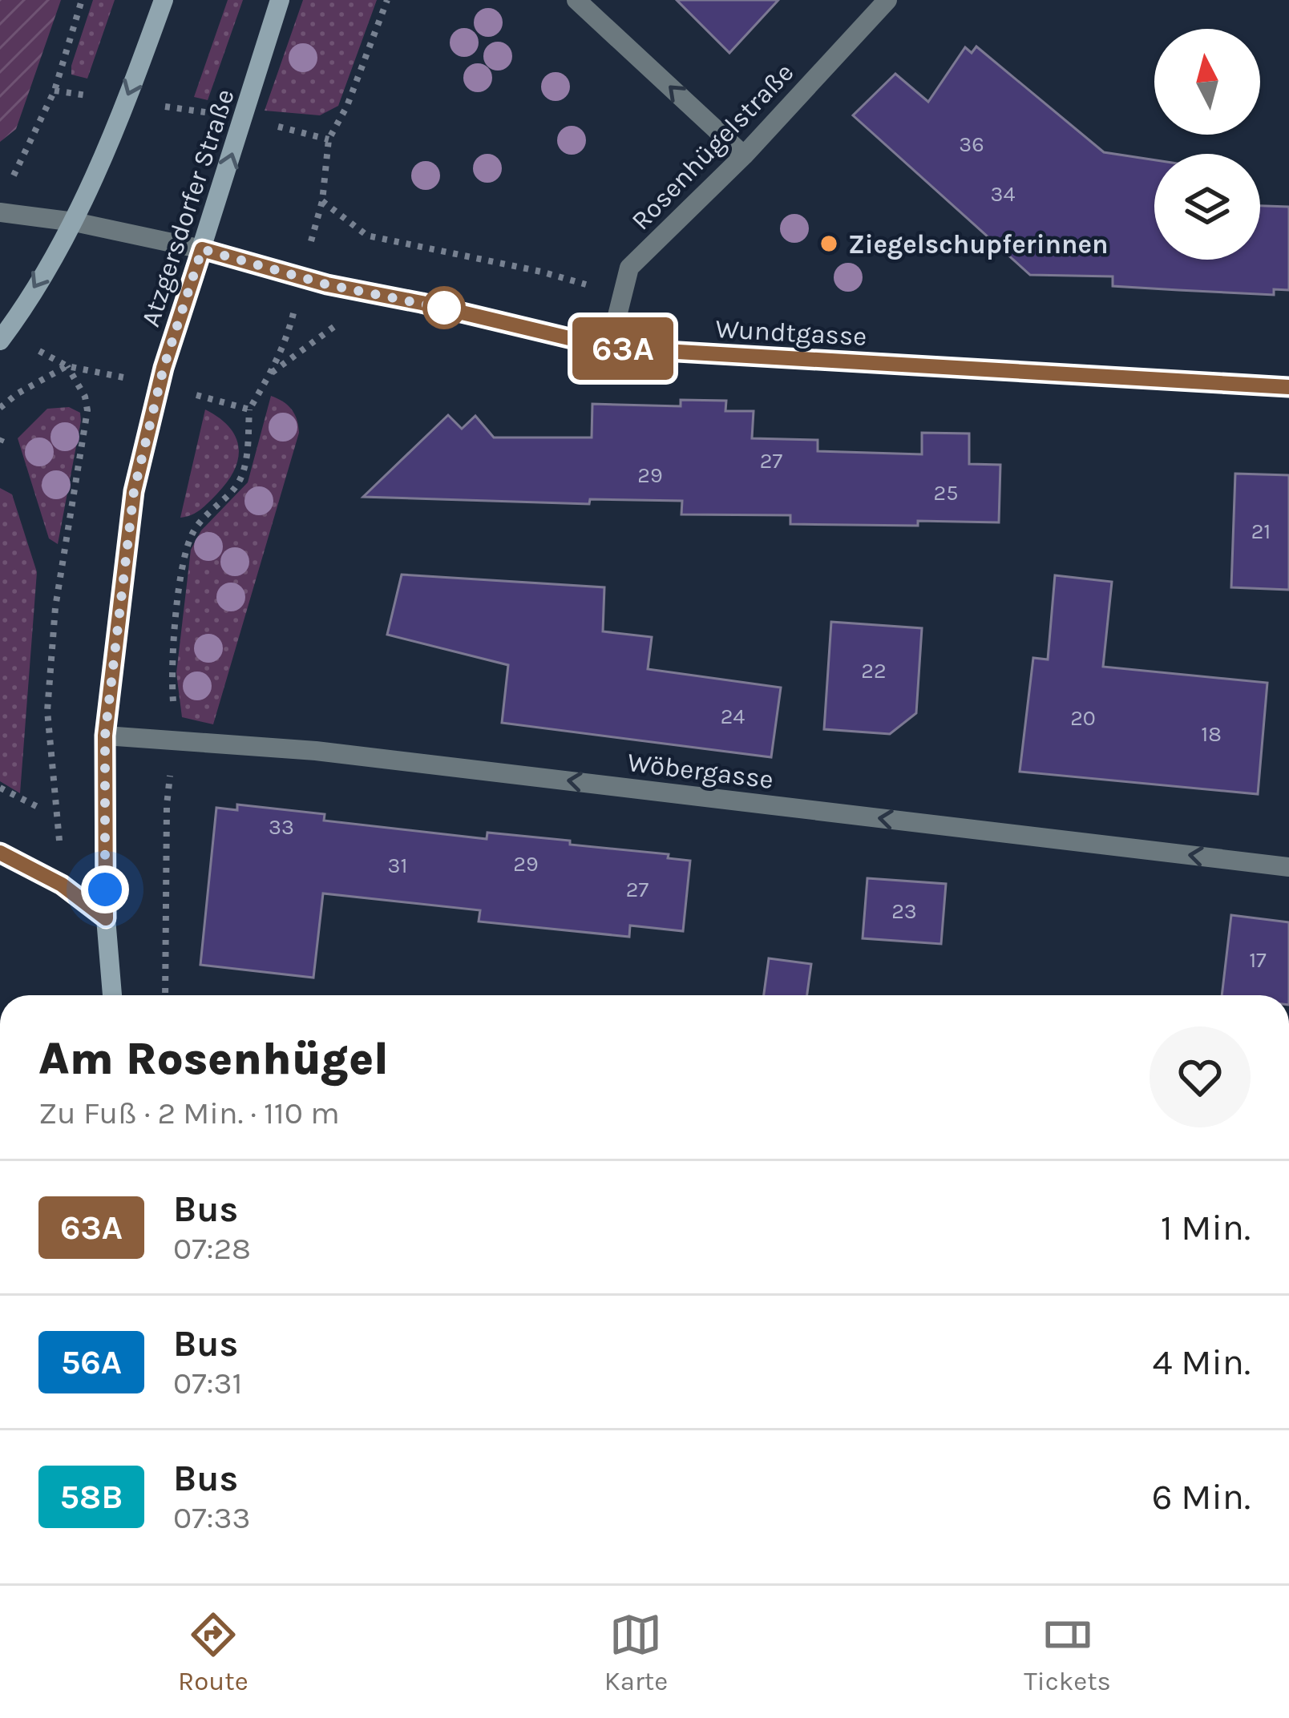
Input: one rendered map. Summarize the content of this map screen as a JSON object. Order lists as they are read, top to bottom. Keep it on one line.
{"streets":{"main road":["Atzgersdorfer Straße"],"street":["Rosenhügelstraße","Wundtgasse","Wöbergasse"]},"crossings":[["Rosenhügelstraße","Wundtgasse"],["Atzgersdorfer Straße","Wundtgasse"],["Atzgersdorfer Straße","Wöbergasse"]],"one_way":["Wöbergasse"],"places":["Ziegelschupferinnen"],"lines":["bus line 63A"],"house_numbers":["36","34","27","29","25","21","22","24","20","18","33","29","31","27","23","17"],"north":"top","page":{"on_map":"63A","heading":["Am Rosenhügel","Zu Fuß · 2 Min. · 110 m"],"list":[{"mark":"63A","name":"Bus","note":"07:28","value":"1 Min."},{"mark":"56A","name":"Bus","note":"07:31","value":"4 Min."},{"mark":"58B","name":"Bus","note":"07:33","value":"6 Min."}],"tabs":["Route","Karte","Tickets"]}}
